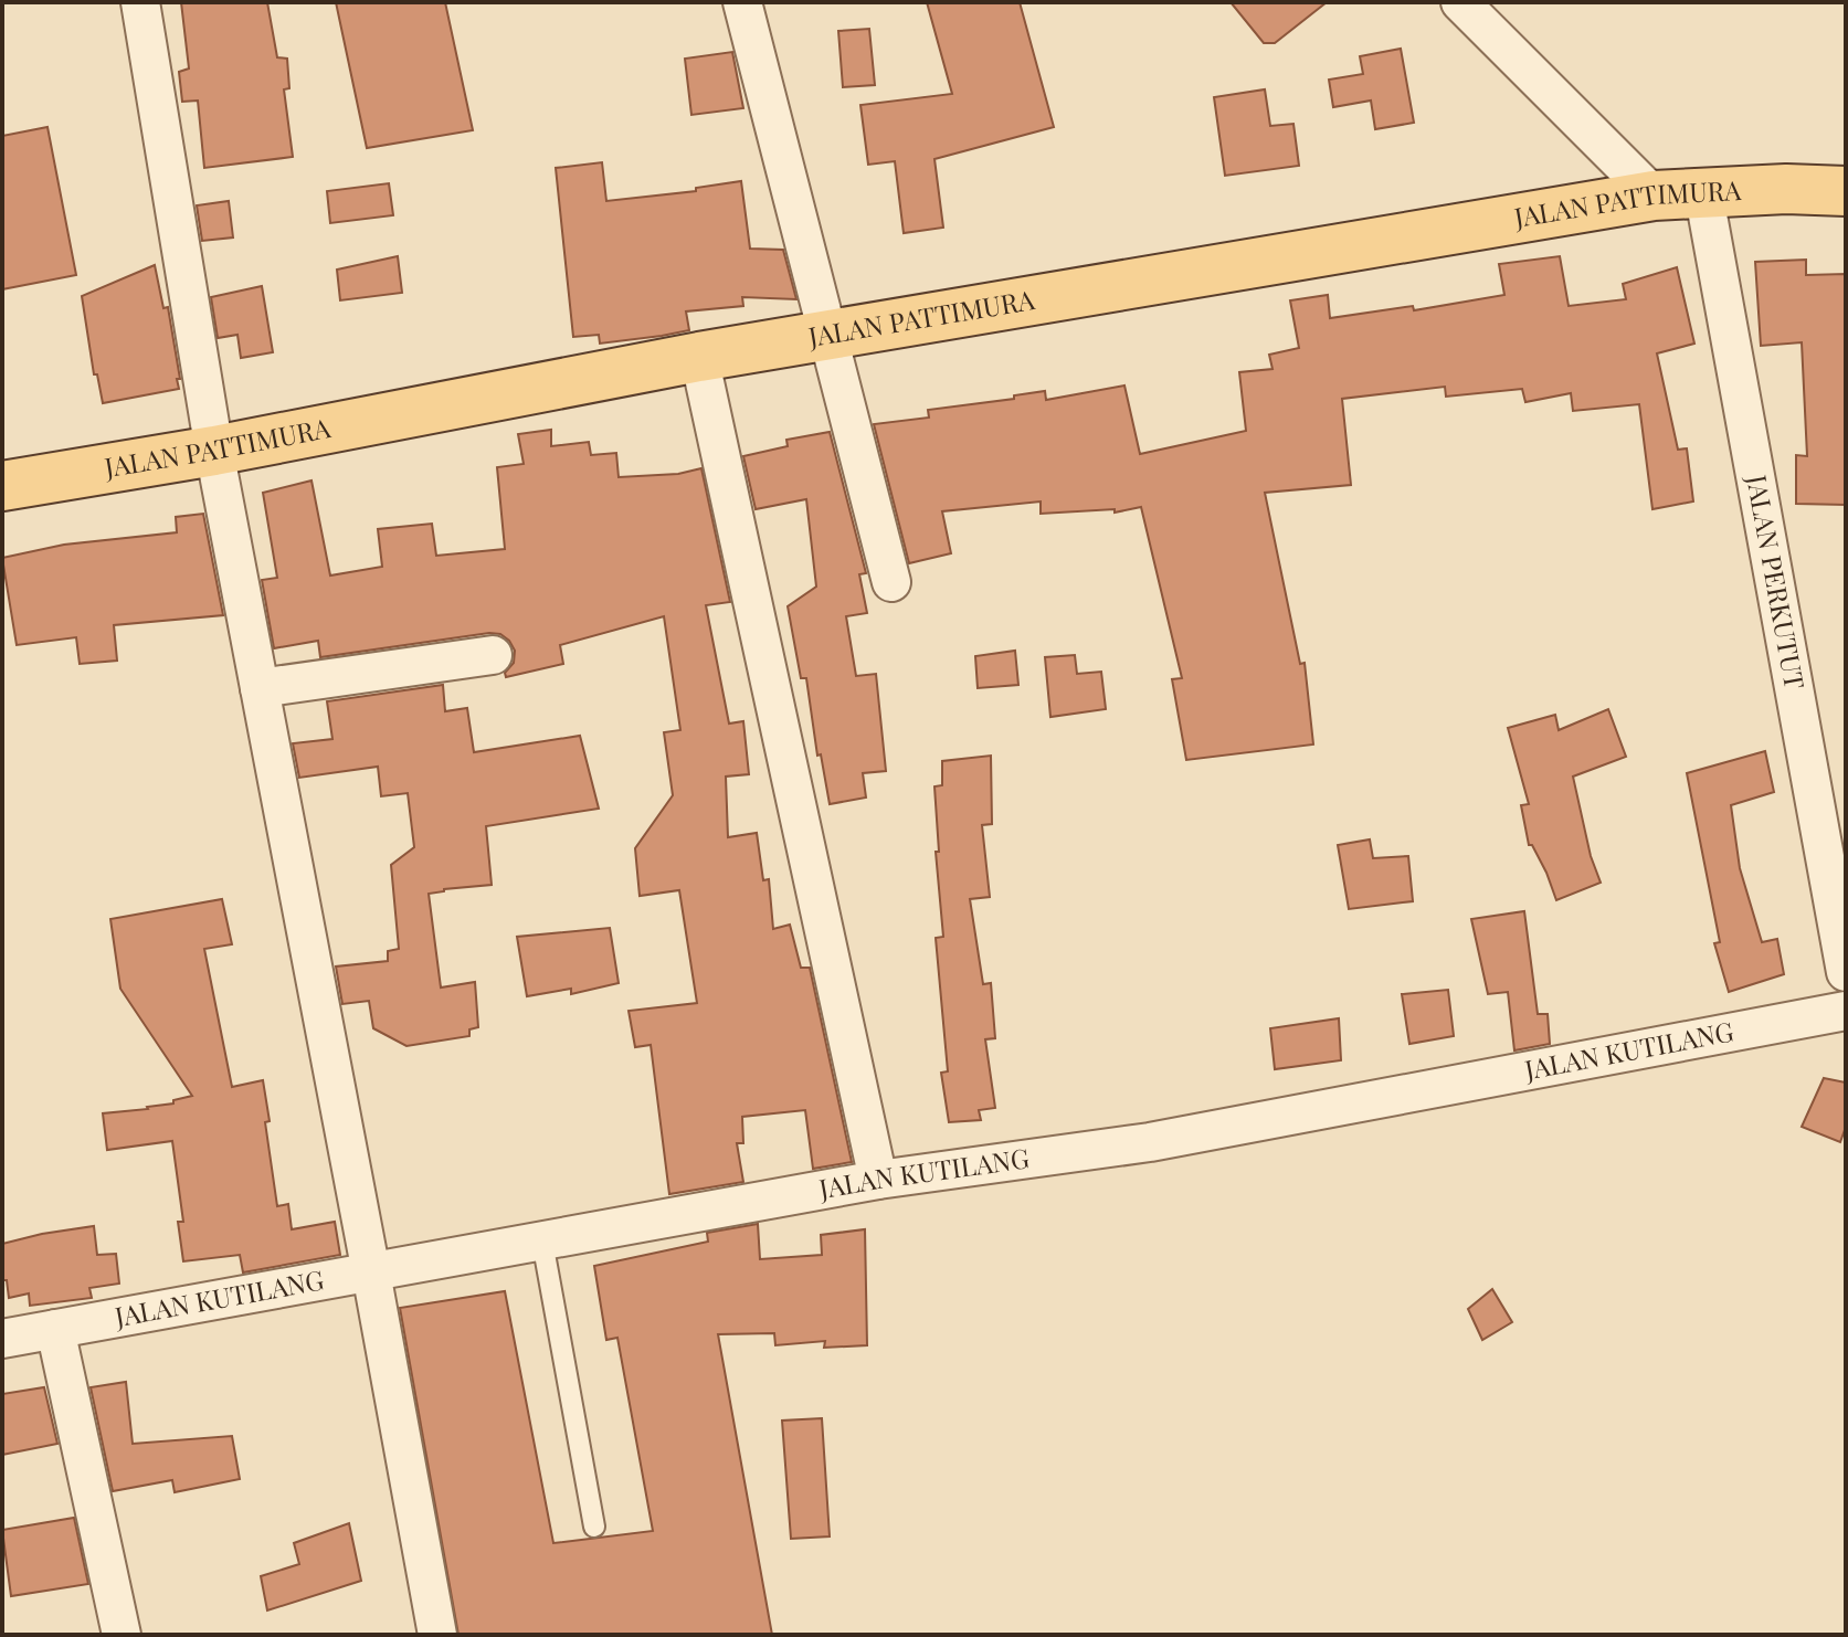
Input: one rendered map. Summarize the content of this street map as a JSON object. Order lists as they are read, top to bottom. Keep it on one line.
{"streets":{"main road":["JALAN PATTIMURA"],"street":["JALAN PERKUTUT","JALAN KUTILANG"]},"crossings":[["JALAN PATTIMURA","JALAN PERKUTUT"]]}
